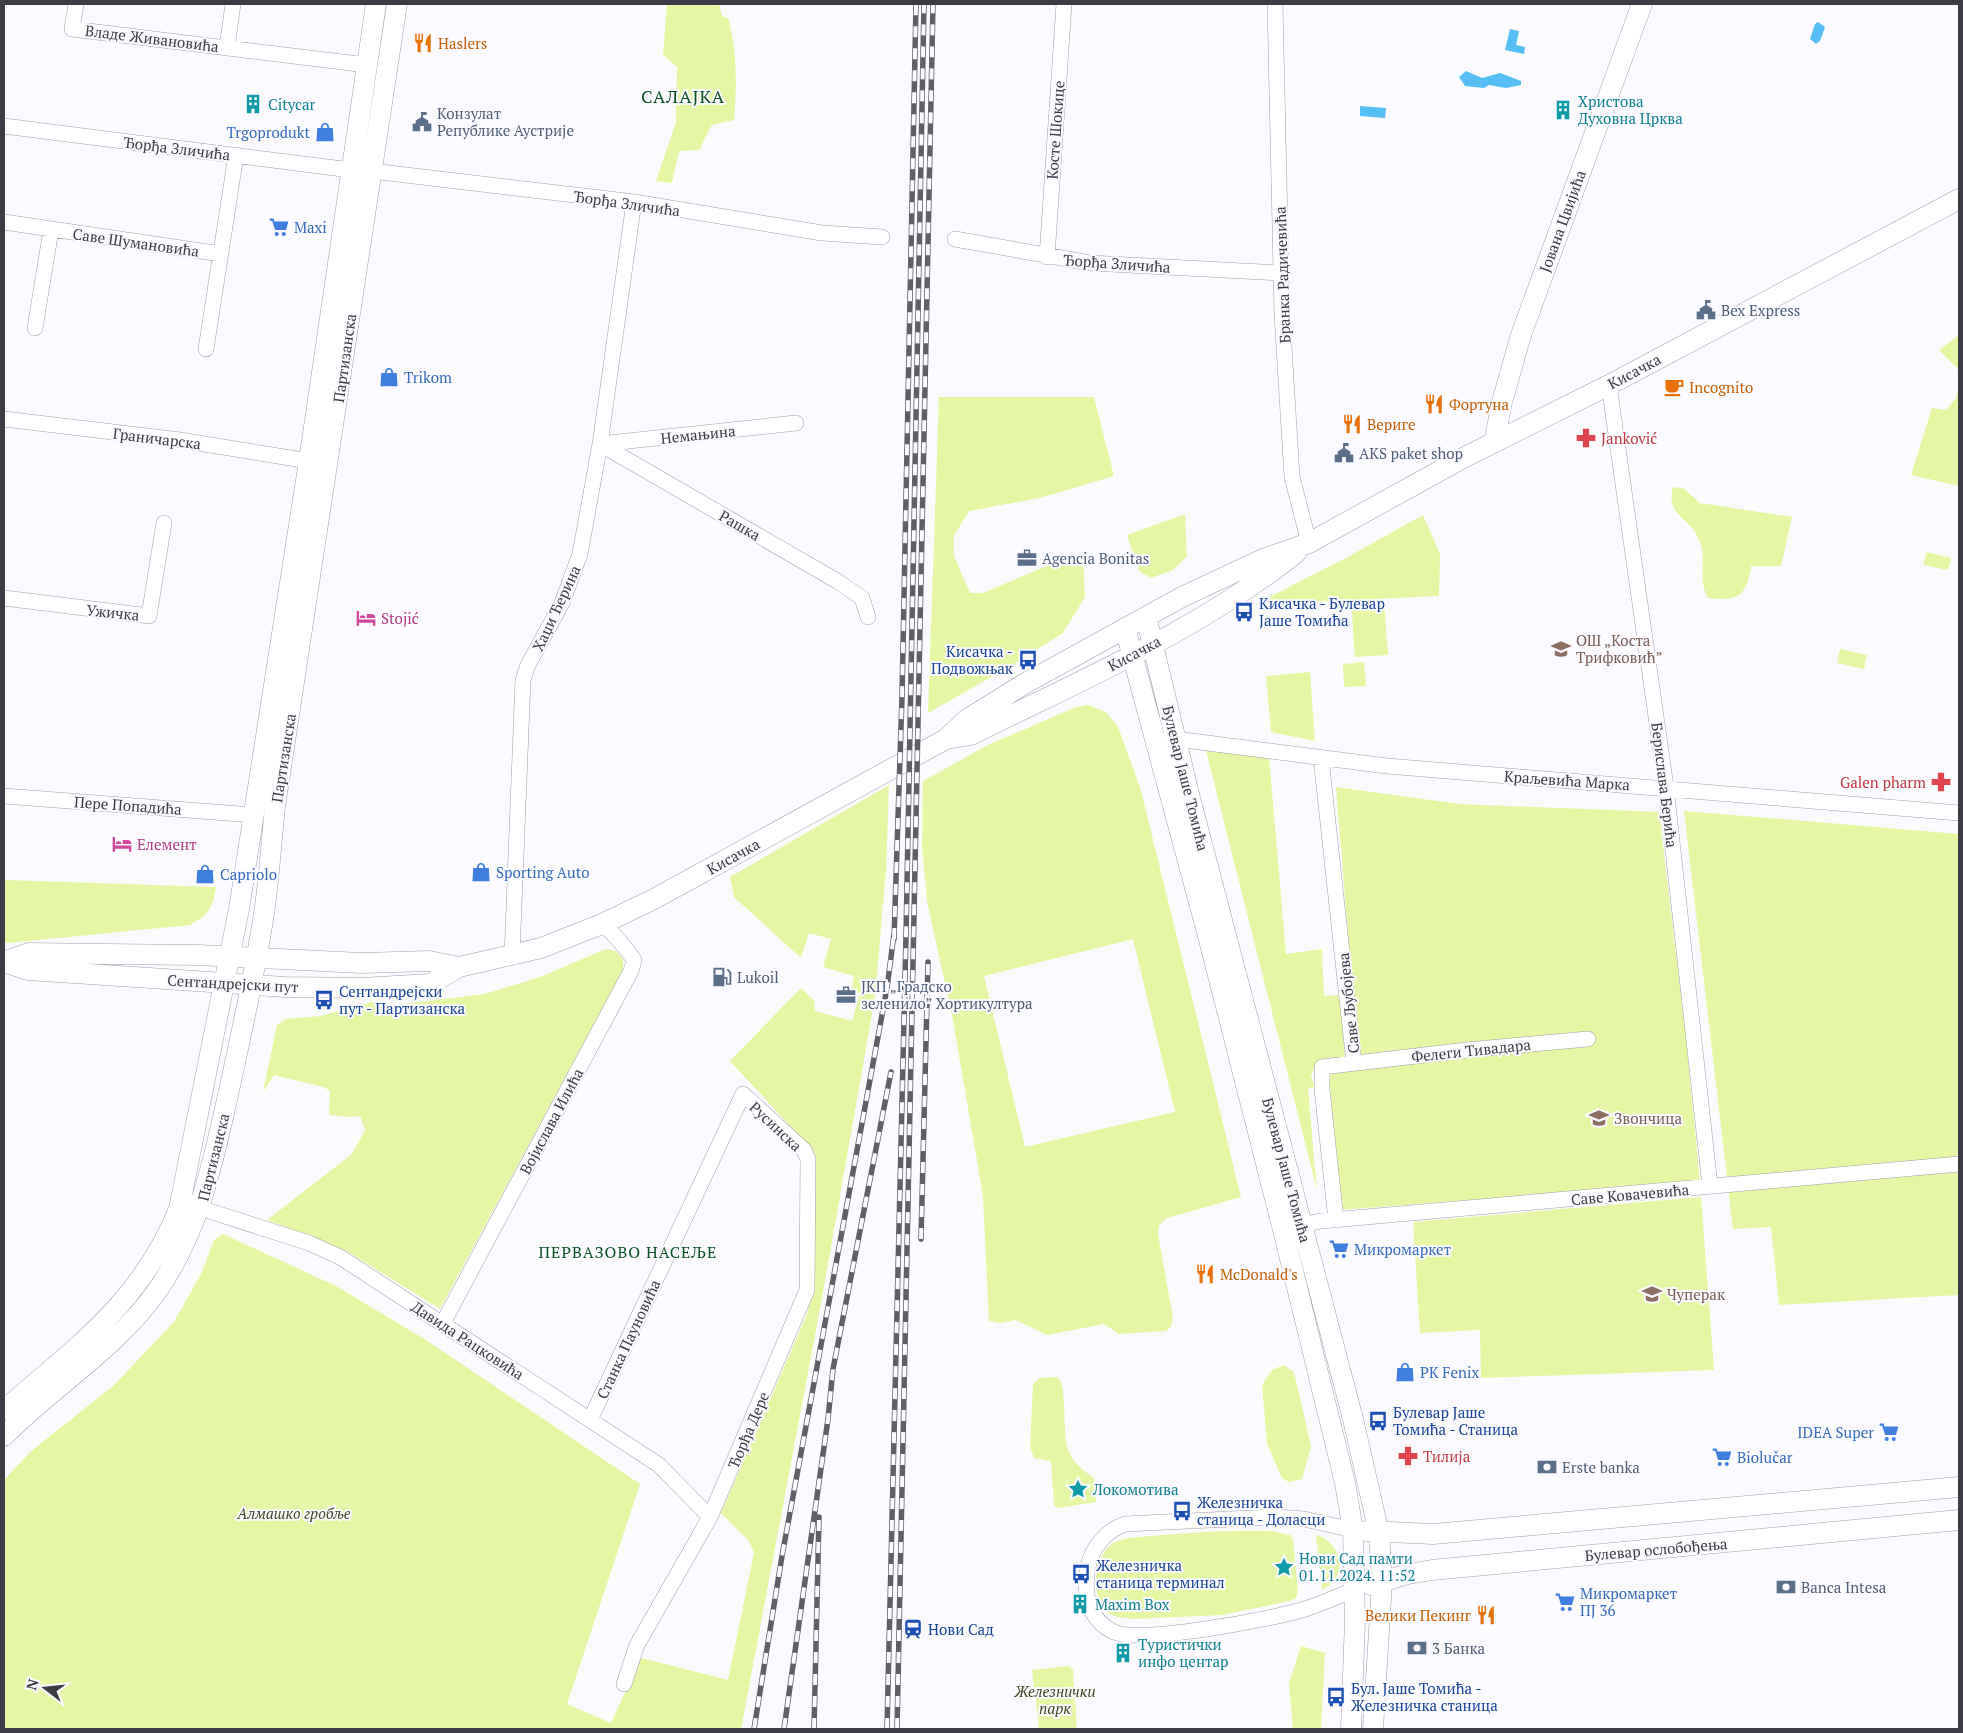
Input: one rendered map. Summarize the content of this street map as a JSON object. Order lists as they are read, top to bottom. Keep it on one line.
{"streets":{"main road":["Јована Цвијића","Партизанска","Кисачка","Булевар Јаше Томића","Сентандрејски пут","Булевар ослобођења"],"street":["Владе Живановића","Косте Шокице","Ђорђа Зличића","Саве Шумановића","Бранка Радичевића","Немањина","Граничарска","Рашка","Хаџи Ђерина","Ужичка","Краљевића Марка","Берислава Берића","Пере Попадића","Саве Љубојева","Фелеги Тивадара","Војислава Илића","Русинска","Саве Ковачевића","Станка Пауновића","Давида Рацковића","Ђорђа Дере"]},"crossings":[["Владе Живановића","Партизанска"],["Косте Шокице","Ђорђа Зличића"],["Ђорђа Зличића","Саве Шумановића"],["Ђорђа Зличића","Бранка Радичевића"],["Ђорђа Зличића","Партизанска"],["Ђорђа Зличића","Хаџи Ђерина"],["Јована Цвијића","Кисачка"],["Бранка Радичевића","Кисачка"],["Партизанска","Граничарска"],["Партизанска","Пере Попадића"],["Партизанска","Сентандрејски пут"],["Партизанска","Давида Рацковића"],["Кисачка","Хаџи Ђерина"],["Кисачка","Булевар Јаше Томића"],["Кисачка","Берислава Берића"],["Кисачка","Сентандрејски пут"],["Кисачка","Војислава Илића"],["Немањина","Рашка"],["Немањина","Хаџи Ђерина"],["Рашка","Хаџи Ђерина"],["Хаџи Ђерина","Сентандрејски пут"],["Булевар Јаше Томића","Краљевића Марка"],["Булевар Јаше Томића","Саве Ковачевића"],["Булевар Јаше Томића","Булевар ослобођења"],["Краљевића Марка","Берислава Берића"],["Краљевића Марка","Саве Љубојева"],["Берислава Берића","Саве Ковачевића"],["Саве Љубојева","Фелеги Тивадара"],["Саве Љубојева","Саве Ковачевића"],["Војислава Илића","Давида Рацковића"],["Русинска","Станка Пауновића"],["Русинска","Ђорђа Дере"],["Станка Пауновића","Давида Рацковића"],["Давида Рацковића","Ђорђа Дере"]],"districts":["САЛАЈКА","ПЕРВАЗОВО НАСЕЉЕ"],"parks":["Алмашко гробље","Железнички парк"],"places":{"restaurant":["Haslers","Фортуна","Вериге","McDonald's","Велики Пекинг"],"building":["Citycar","Христова Духовна Црква","Maxim Box","Туристички инфо центар"],"public building":["Конзулат Републике Аустрије","Bex Express","AKS paket shop"],"shop":["Trgoprodukt","Trikom","Sporting Auto","Capriolo","PK Fenix"],"supermarket":["Maxi","Микромаркет","IDEA Super","Biolučar","Микромаркет ПЈ 36"],"cafe":["Incognito"],"pharmacy":["Janković","Galen pharm","Тилија"],"office":["Agencia Bonitas","ЈКП „Градско зеленило” Хортикултура"],"bus stop":["Кисачка - Булевар Јаше Томића","Кисачка - Подвожњак","Сентандрејски пут - Партизанска","Булевар Јаше Томића - Станица","Железничка станица - Доласци","Железничка станица терминал","Бул. Јаше Томића - Железничка станица"],"hotel":["Stojić","Елемент"],"school or university":["ОШ „Коста Трифковић”","Звончица","Чуперак"],"fuel station":["Lukoil"],"bank":["Erste banka","Banca Intesa","3 Банка"],"place":["Локомотива","Нови Сад памти 01.11.2024. 11:52"],"station":["Нови Сад"]},"north":"left"}
